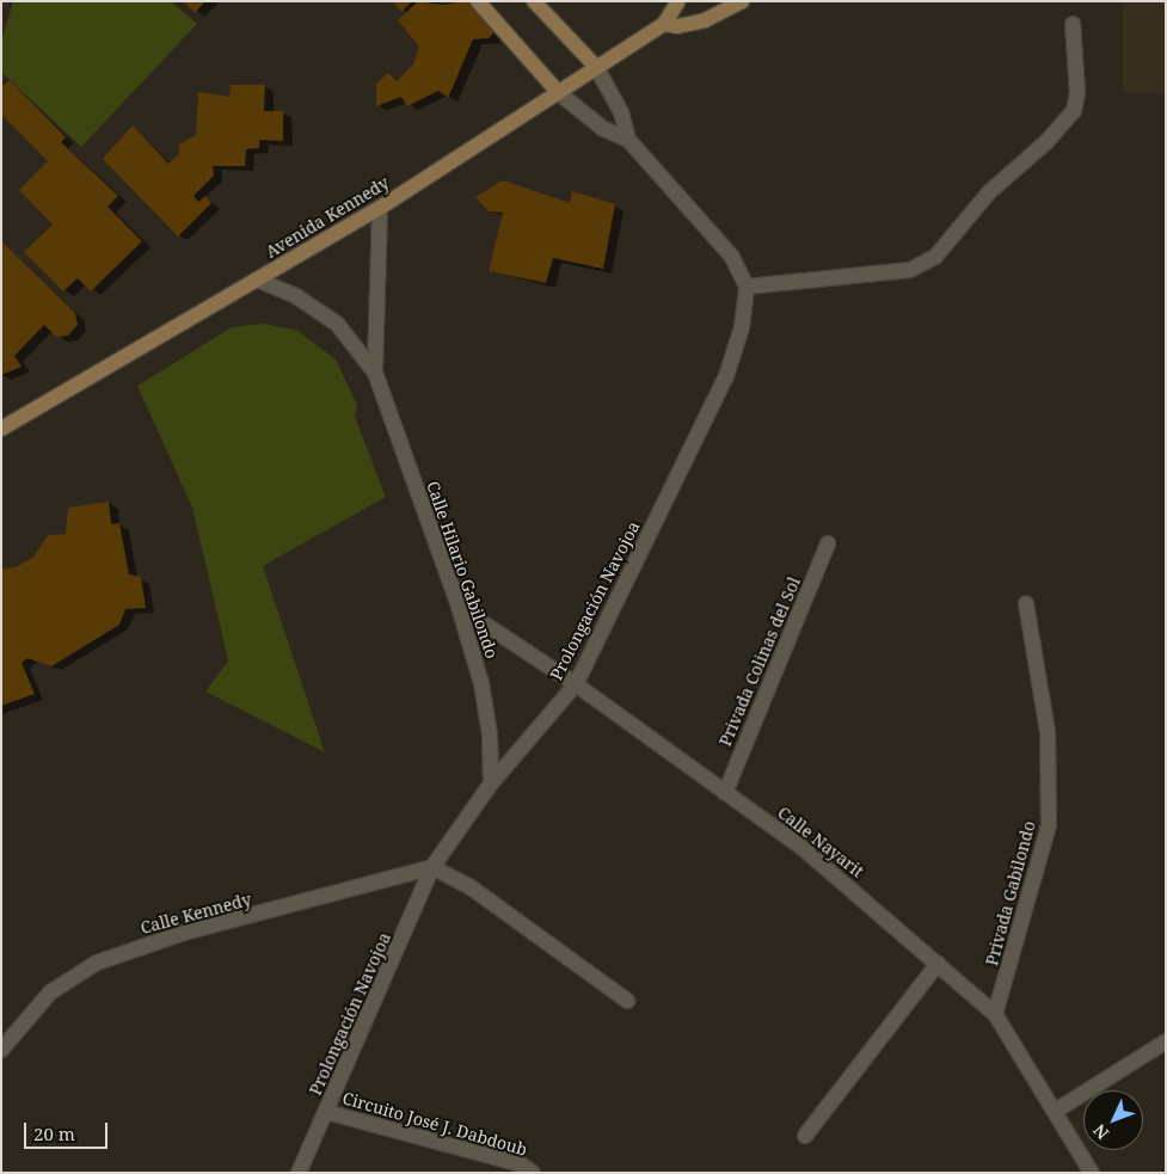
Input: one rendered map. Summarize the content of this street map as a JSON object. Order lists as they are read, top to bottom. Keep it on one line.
{"streets":{"street":["Avenida Kennedy","Calle Hilario Gabilondo","Prolongación Navojoa","Privada Colinas del Sol","Calle Nayarit","Privada Gabilondo","Calle Kennedy","Circuito José J. Dabdoub"]},"crossings":[["Avenida Kennedy","Calle Hilario Gabilondo"],["Calle Hilario Gabilondo","Prolongación Navojoa"],["Calle Hilario Gabilondo","Calle Nayarit"],["Prolongación Navojoa","Calle Nayarit"],["Prolongación Navojoa","Calle Kennedy"],["Prolongación Navojoa","Circuito José J. Dabdoub"],["Privada Colinas del Sol","Calle Nayarit"],["Calle Nayarit","Privada Gabilondo"]],"scale_bar":"20 m","north":"bottom left"}
